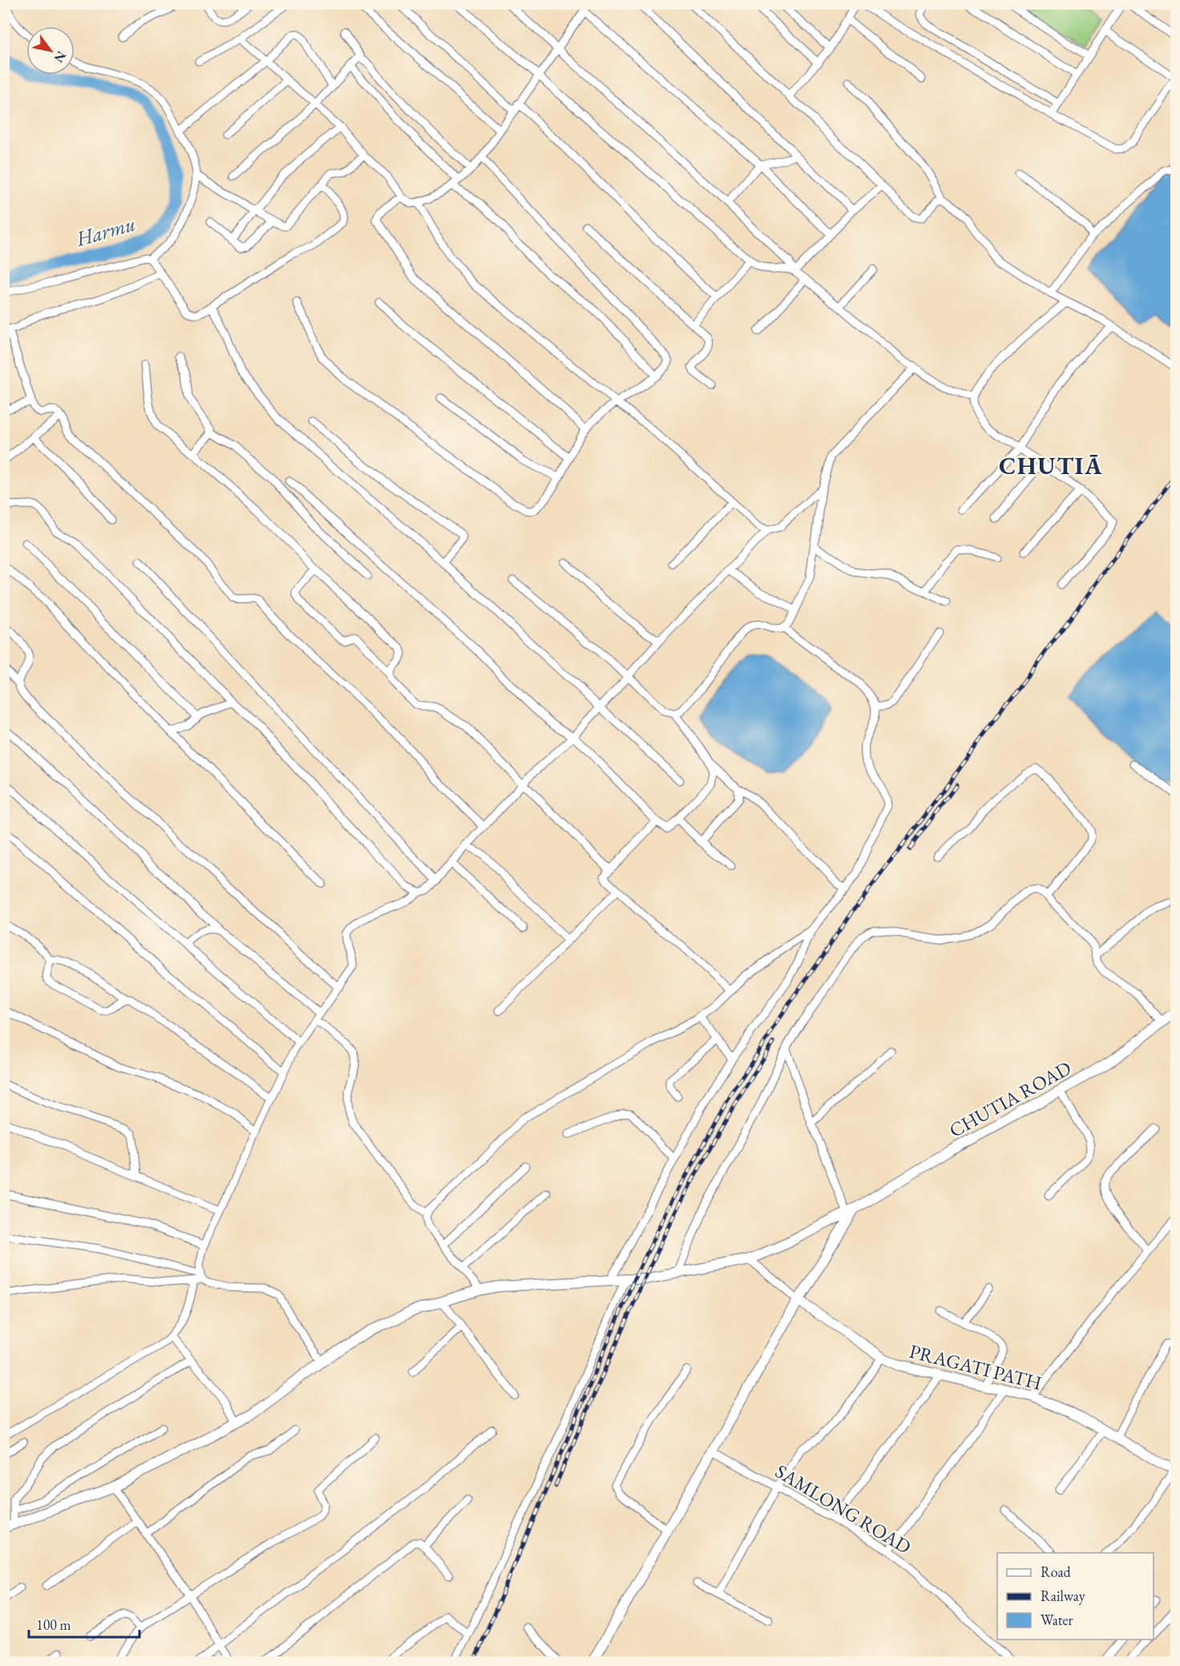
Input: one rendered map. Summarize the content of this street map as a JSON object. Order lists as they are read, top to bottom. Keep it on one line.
{"streets":{"street":["CHUTIA ROAD","PRAGATI PATH","SAMLONG ROAD"]},"districts":["CHUTIĀ"],"water":["Harmu"],"legend":["Road","Railway","Water"],"scale_bar":"100 m","north":"bottom right"}
